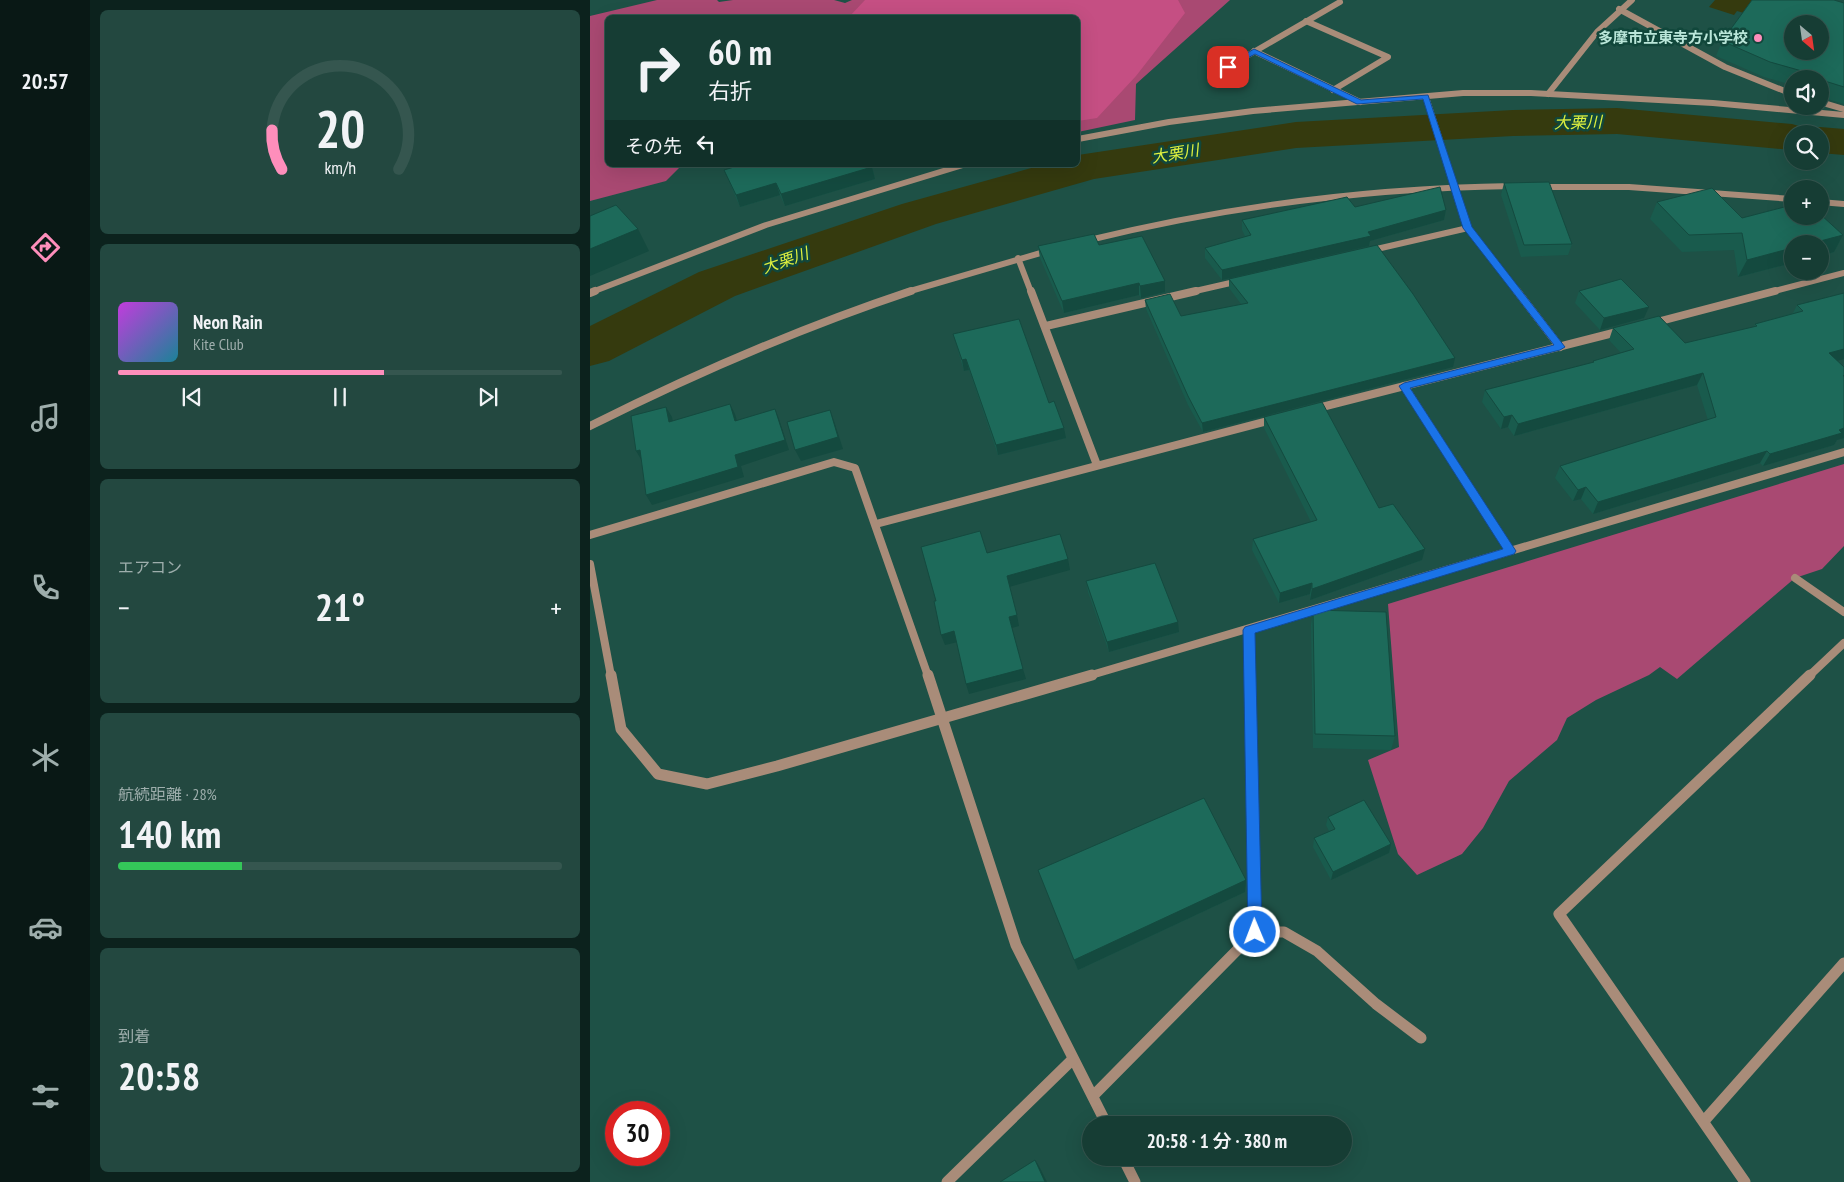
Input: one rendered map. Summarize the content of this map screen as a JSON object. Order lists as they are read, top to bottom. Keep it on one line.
{"water":["大栗川"],"places":["多摩市立東寺方小学校"],"north":"bottom right","page":{"tabs":"20:57","map_buttons":["+","−"],"turn":["60 m","右折"],"then":"その先","song":["Neon Rain","Kite Club"],"tile":["エアコン",["航続距離 · 28%","140 km"],["到着","20:58"]],"heat":["−","21°","+"],"limit":"30","trip":"20:58 · 1 分 · 380 m","gauge":["20","km/h"]}}
